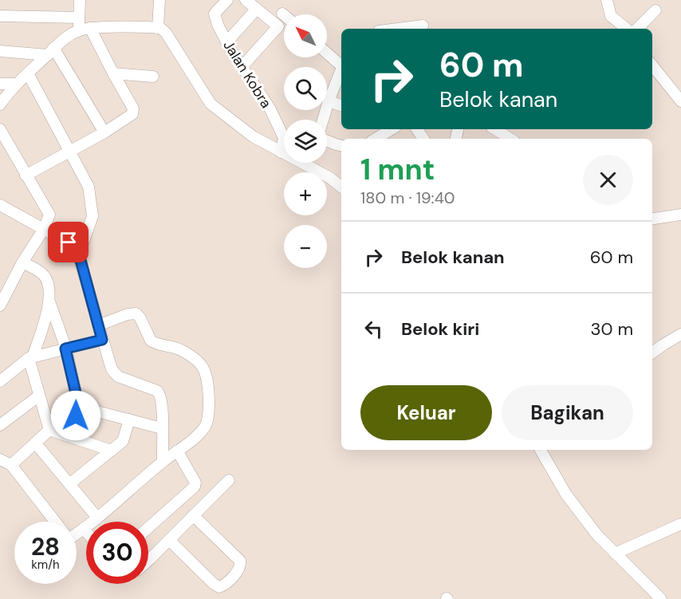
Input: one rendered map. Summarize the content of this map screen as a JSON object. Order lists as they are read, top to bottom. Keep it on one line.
{"streets":{"street":["Jalan Kobra"]},"north":"top left","page":{"map_buttons":["+","−"],"turn":["60 m","Belok kanan"],"heading":["1 mnt","180 m · 19:40"],"list":[{"name":"Belok kanan","value":"60 m"},{"name":"Belok kiri","value":"30 m"}],"buttons":["Keluar","Bagikan"],"speed":"28 km/h","limit":"30"}}
